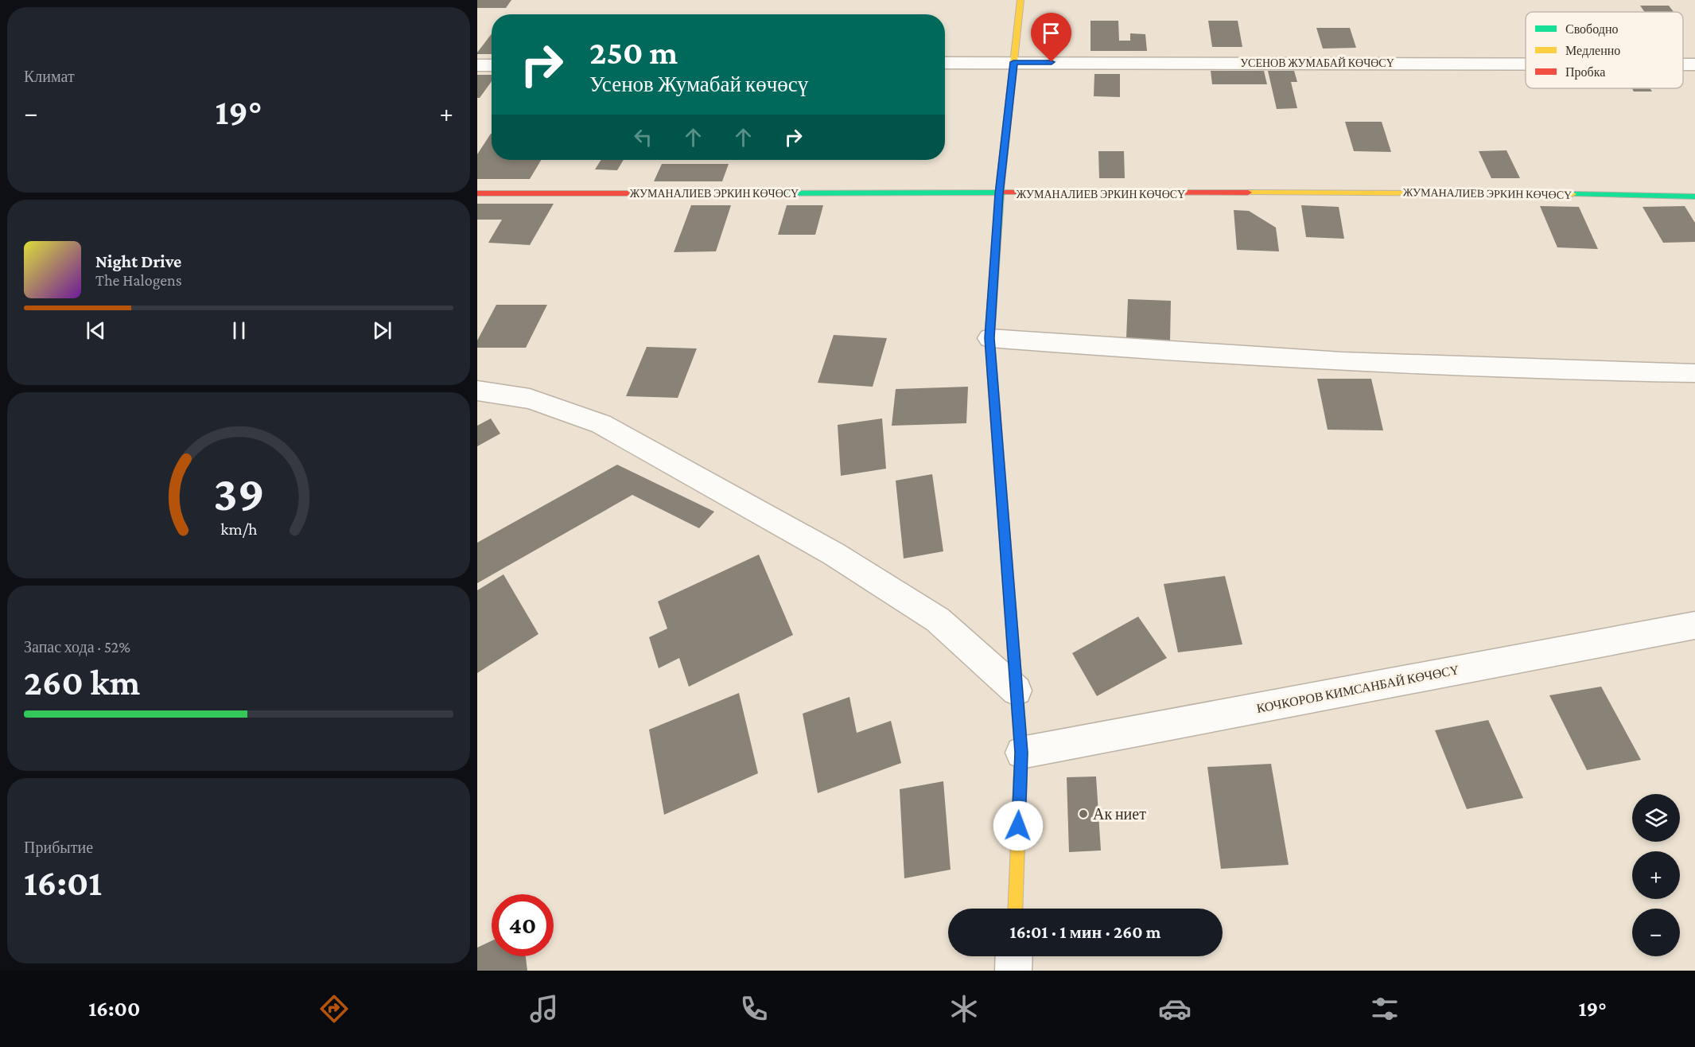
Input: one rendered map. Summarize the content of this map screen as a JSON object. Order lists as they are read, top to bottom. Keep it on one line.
{"streets":{"street":["УСЕНОВ ЖУМАБАЙ КӨЧӨСҮ","ЖУМАНАЛИЕВ ЭРКИН КӨЧӨСҮ","КОЧКОРОВ КИМСАНБАЙ КӨЧӨСҮ"]},"places":["Ак ниет"],"legend":["Свободно","Медленно","Пробка"],"page":{"tile":["Климат",["Запас хода · 52%","260 km"],["Прибытие","16:01"]],"turn":["250 m","Усенов Жумабай көчөсү"],"heat":["−","19°","+"],"song":["Night Drive","The Halogens"],"map_buttons":["+","−"],"limit":"40","trip":"16:01 · 1 мин · 260 m","tabs":["16:00","19°"],"gauge":["39","km/h"]}}
